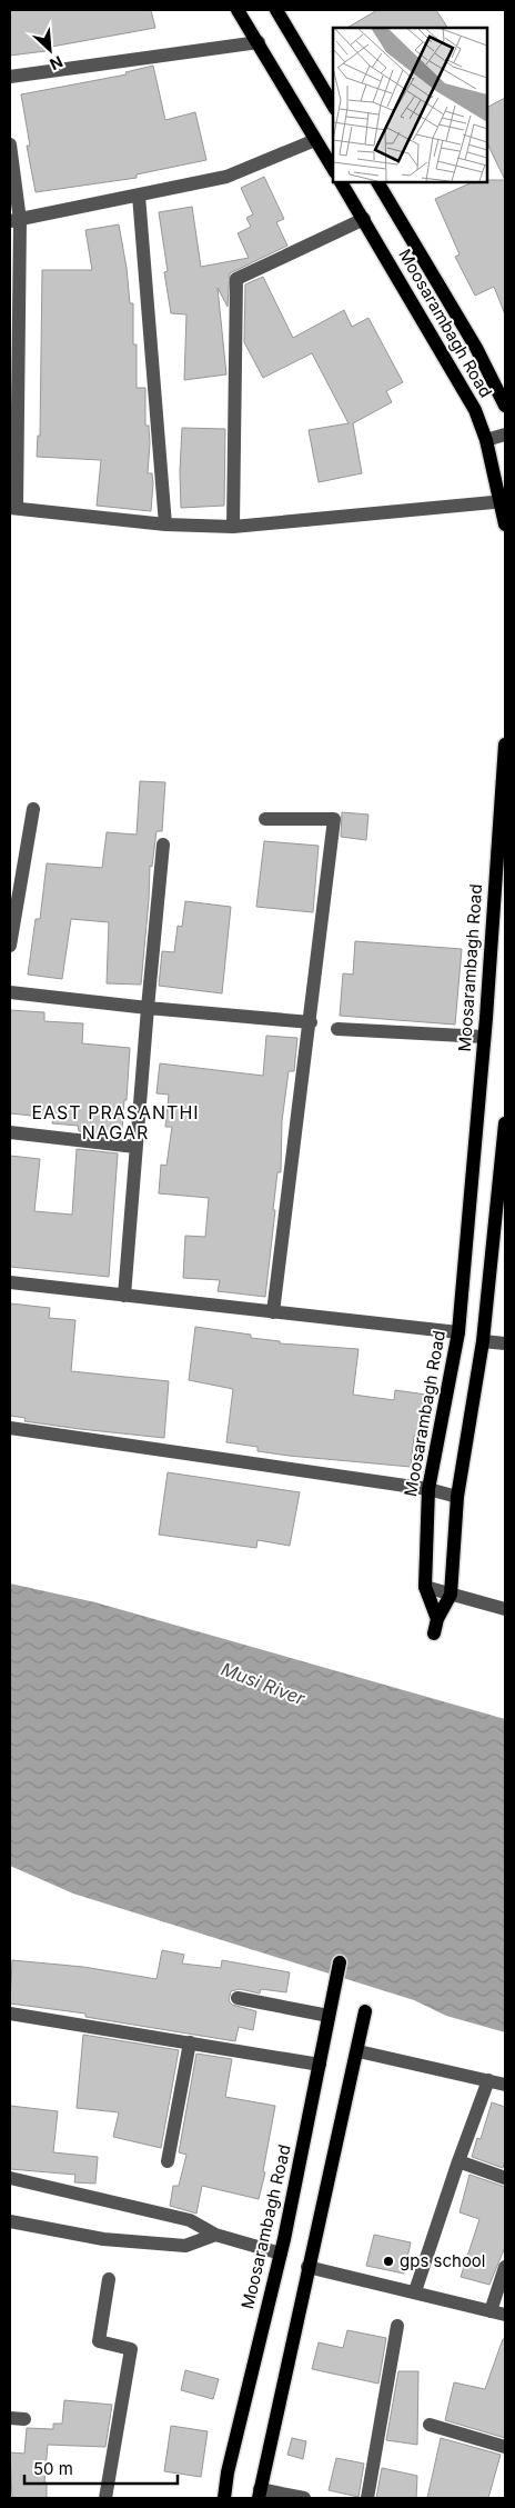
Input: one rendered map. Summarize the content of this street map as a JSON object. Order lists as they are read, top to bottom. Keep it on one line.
{"streets":{"main road":["Moosarambagh Road"]},"districts":["EAST PRASANTHI NAGAR"],"water":["Musi River"],"places":["gps school"],"scale_bar":"50 m","north":"bottom right"}
